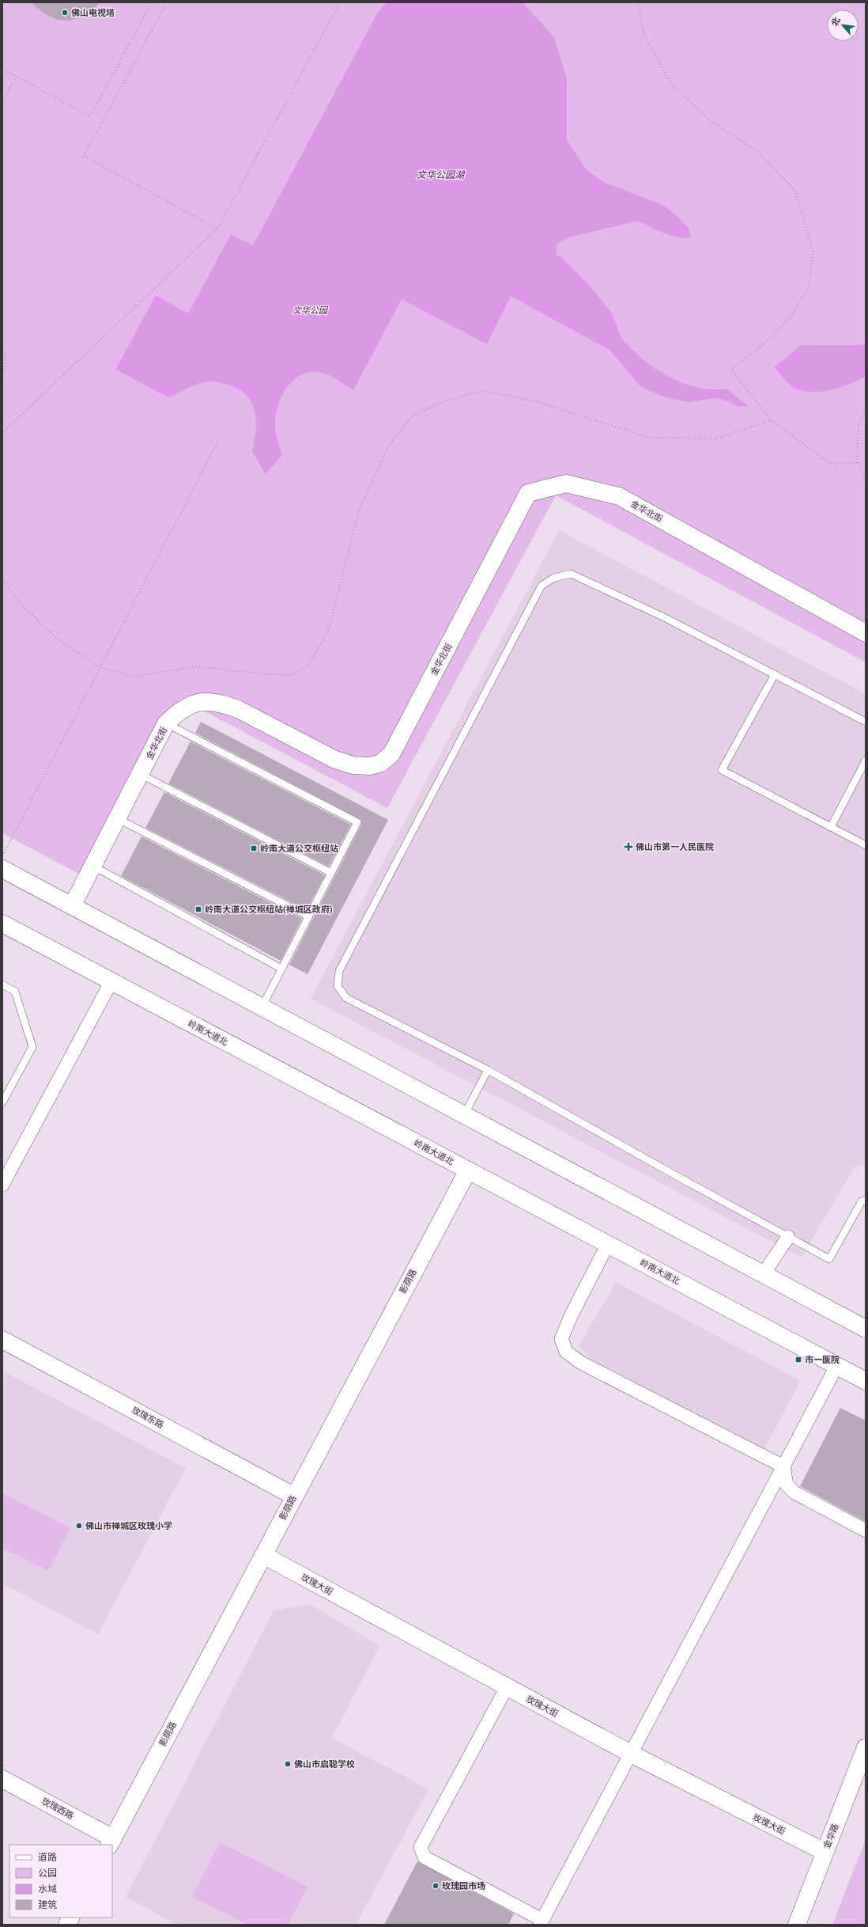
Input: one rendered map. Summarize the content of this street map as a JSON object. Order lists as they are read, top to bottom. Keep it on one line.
{"streets":{"street":["金华北街","岭南大道北","影荫路","玫瑰东路","玫瑰大街","玫瑰西路","金华路"]},"crossings":[["岭南大道北","影荫路"],["影荫路","玫瑰东路"],["影荫路","玫瑰大街"],["影荫路","玫瑰西路"],["玫瑰大街","金华路"]],"water":["文华公园湖"],"parks":["文华公园"],"places":{"other":["佛山电视塔","佛山市禅城区玫瑰小学","佛山市启聪学校","玫瑰园市场"],"health":["佛山市第一人民医院"],"transit":["岭南大道公交枢纽站","岭南大道公交枢纽站(禅城区政府)","市一医院"]},"legend":["道路","公园","水域","建筑"],"north":"top left"}
